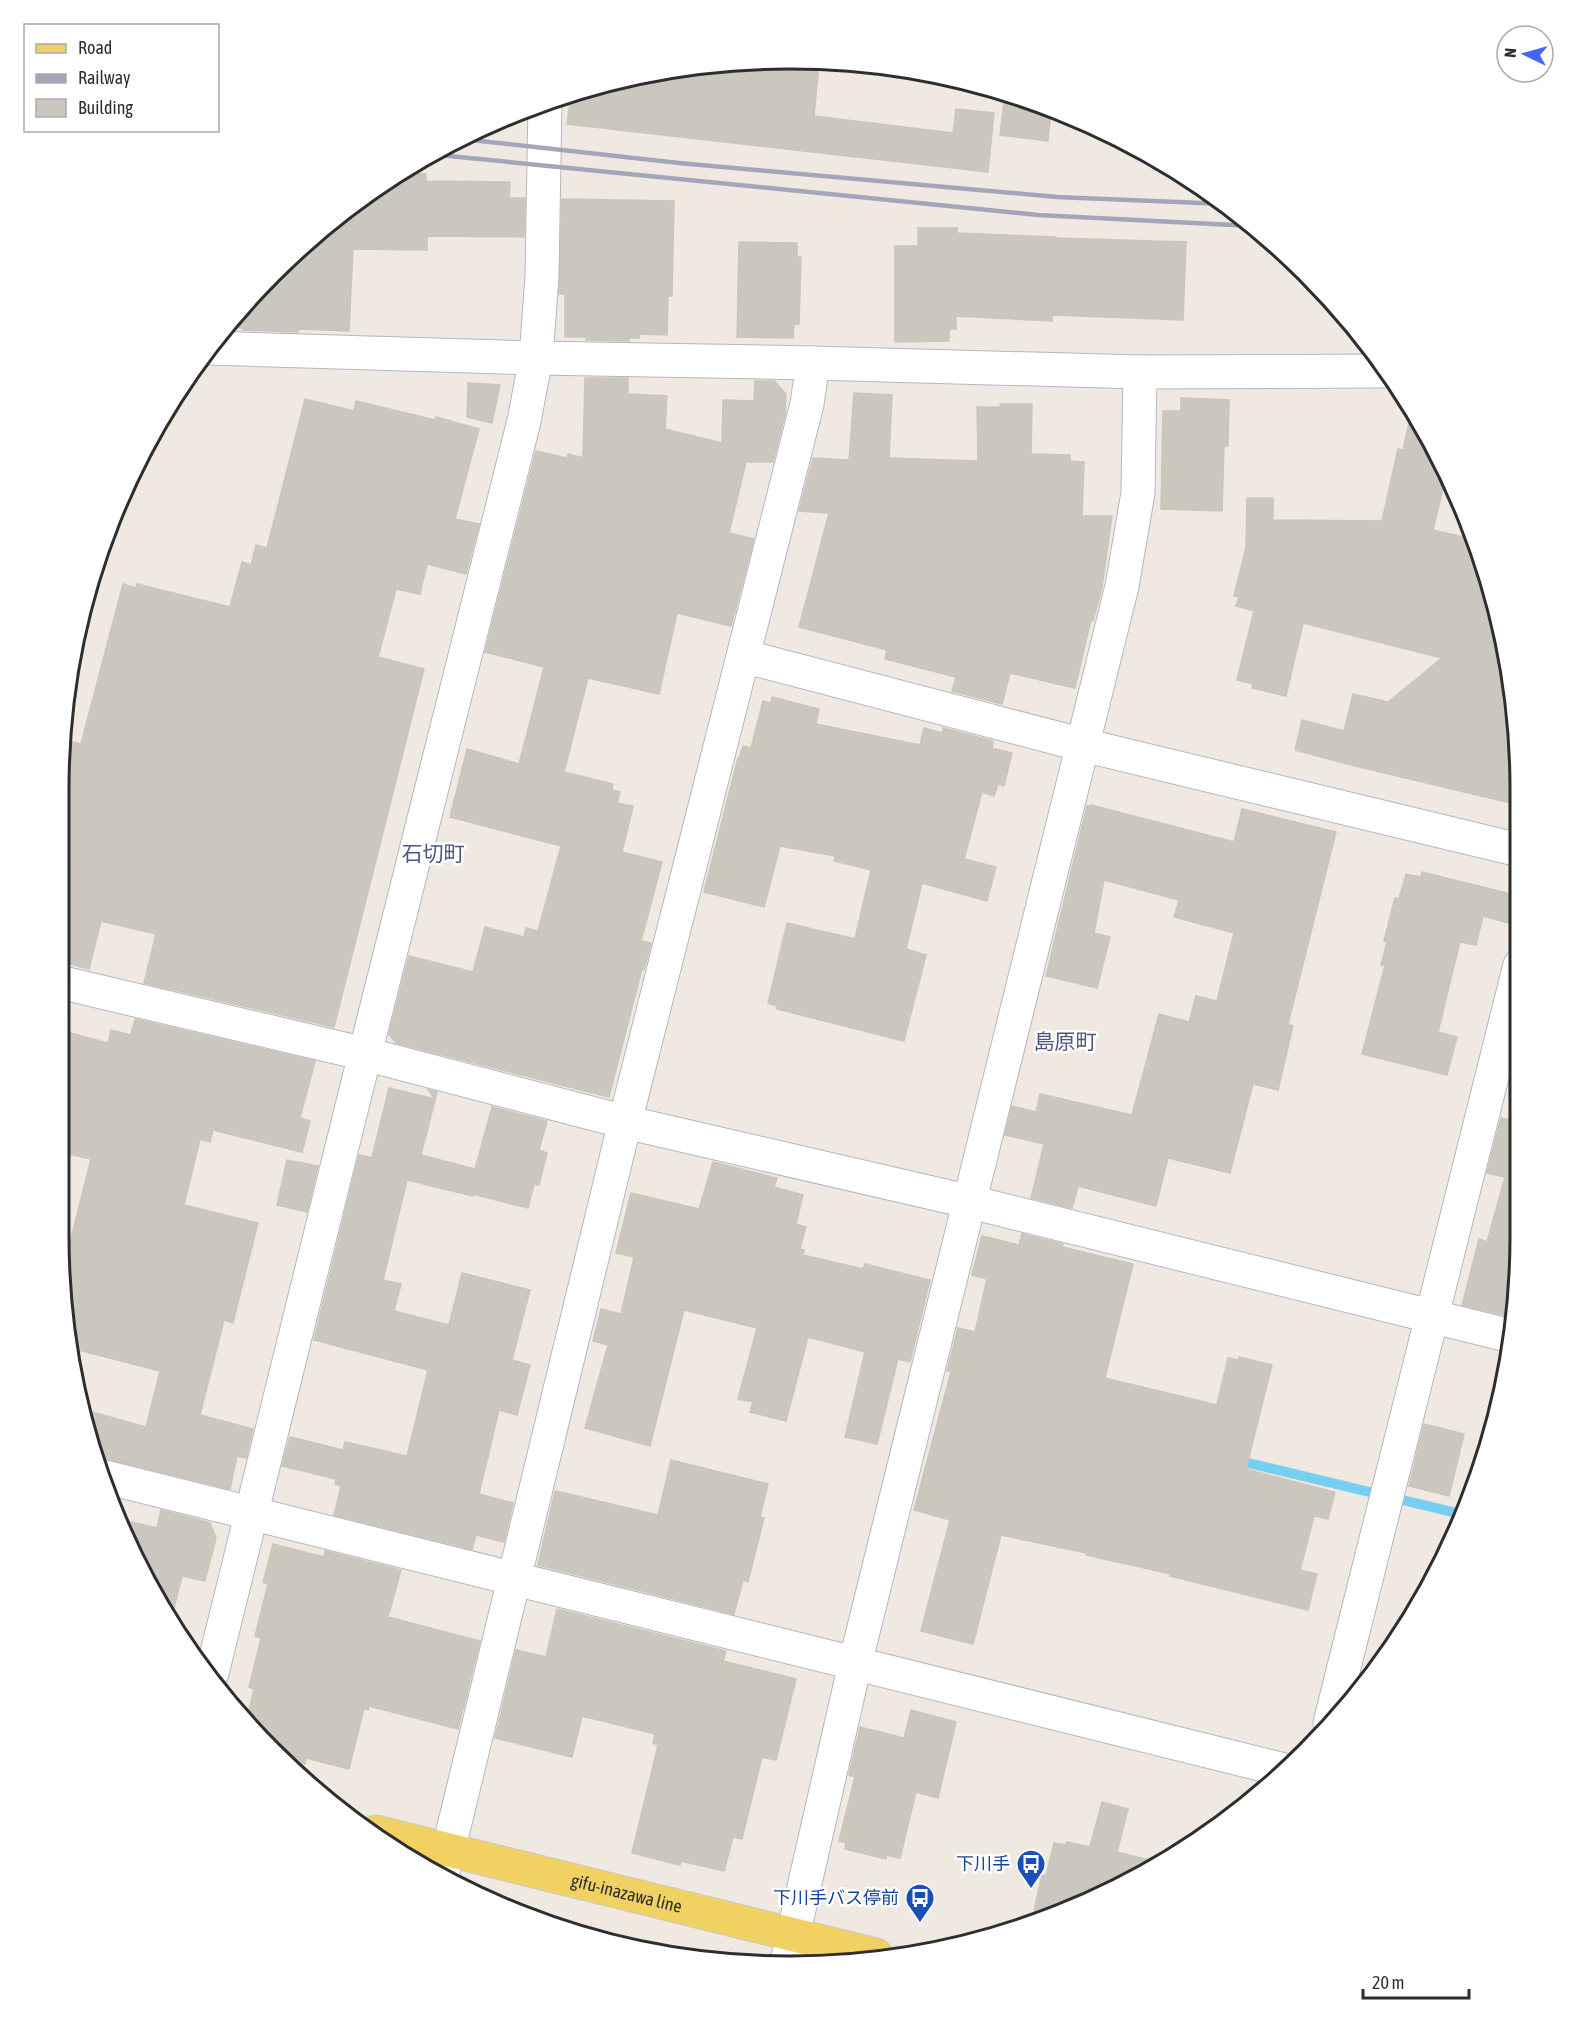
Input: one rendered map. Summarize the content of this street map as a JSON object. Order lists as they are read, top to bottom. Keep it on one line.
{"streets":{"main road":["gifu-inazawa line"]},"districts":["石切町","島原町"],"places":{"bus stop":["下川手","下川手バス停前"]},"legend":["Road","Railway","Building"],"scale_bar":"20 m","north":"left"}
